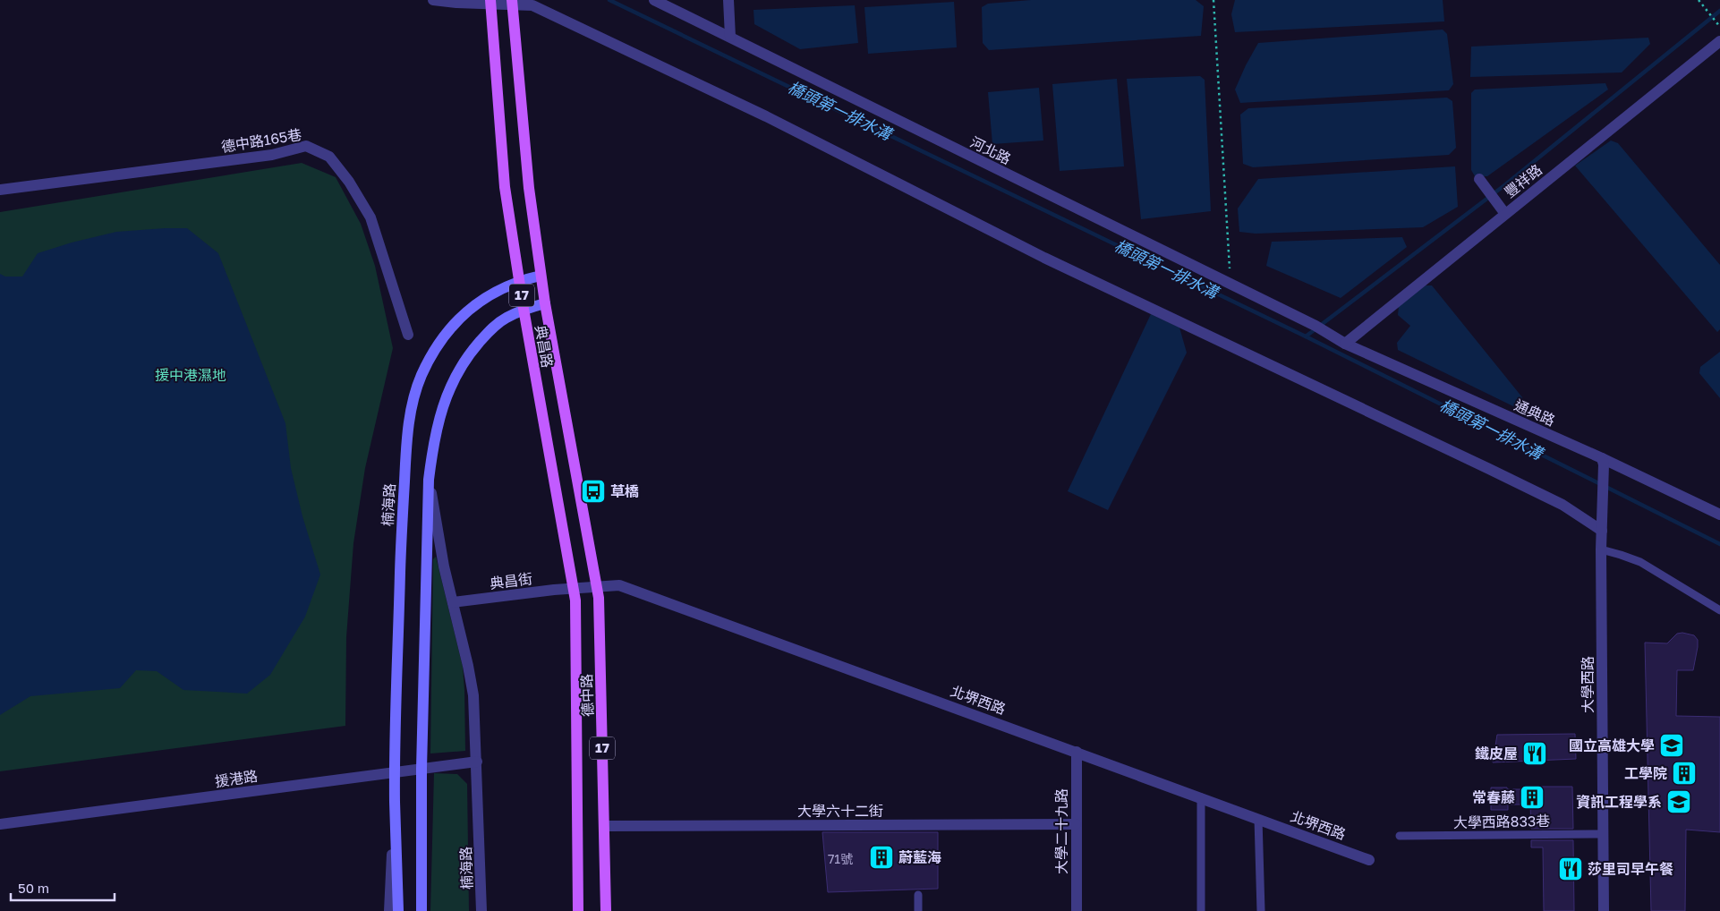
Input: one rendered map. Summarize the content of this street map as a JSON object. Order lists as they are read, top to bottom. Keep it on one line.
{"streets":{"main road":["17","典昌路","德中路"],"street":["德中路165巷","河北路","豐祥路","通典路","楠海路","典昌街","大學西路","北堺西路","援港路","大學六十二街","大學二十九路"],"lane":["大學西路833巷"]},"crossings":[["河北路","通典路"],["豐祥路","通典路"],["典昌路","楠海路"],["典昌路","典昌街"],["典昌路","德中路"],["典昌路","北堺西路"],["通典路","大學西路"],["楠海路","典昌街"],["楠海路","援港路"],["典昌街","德中路"],["典昌街","北堺西路"],["大學西路","大學西路833巷"],["德中路","北堺西路"],["德中路","大學六十二街"],["北堺西路","大學二十九路"],["大學六十二街","大學二十九路"]],"water":["橋頭第一排水溝"],"parks":["援中港濕地"],"places":{"bus stop":["草橋"],"school or university":["國立高雄大學","資訊工程學系"],"restaurant":["鐵皮屋","莎里司早午餐"],"building":["工學院","常春藤","蔚藍海"]},"house_numbers":["71號"],"scale_bar":"50 m"}
